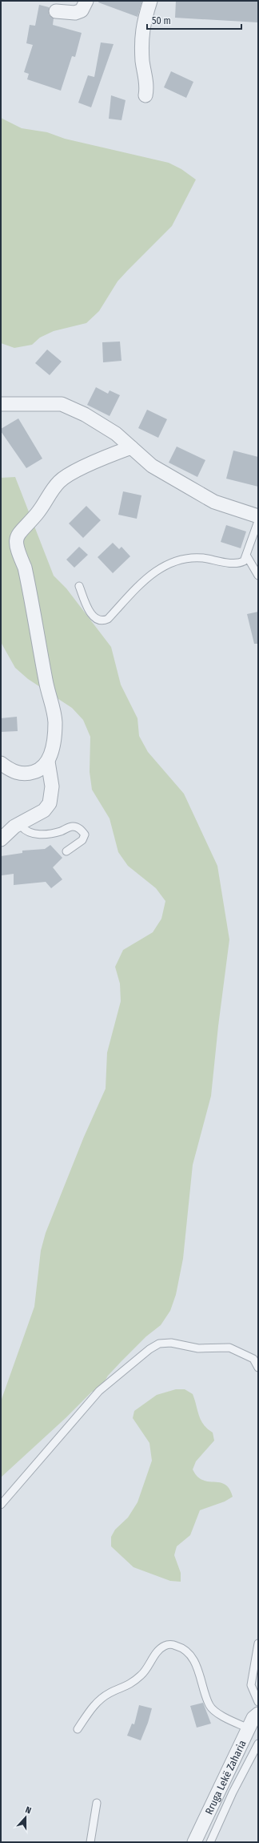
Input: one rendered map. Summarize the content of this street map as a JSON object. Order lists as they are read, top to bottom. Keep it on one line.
{"streets":{"street":["Rruga Lekë Zaharia"]},"scale_bar":"50 m","north":"top"}
